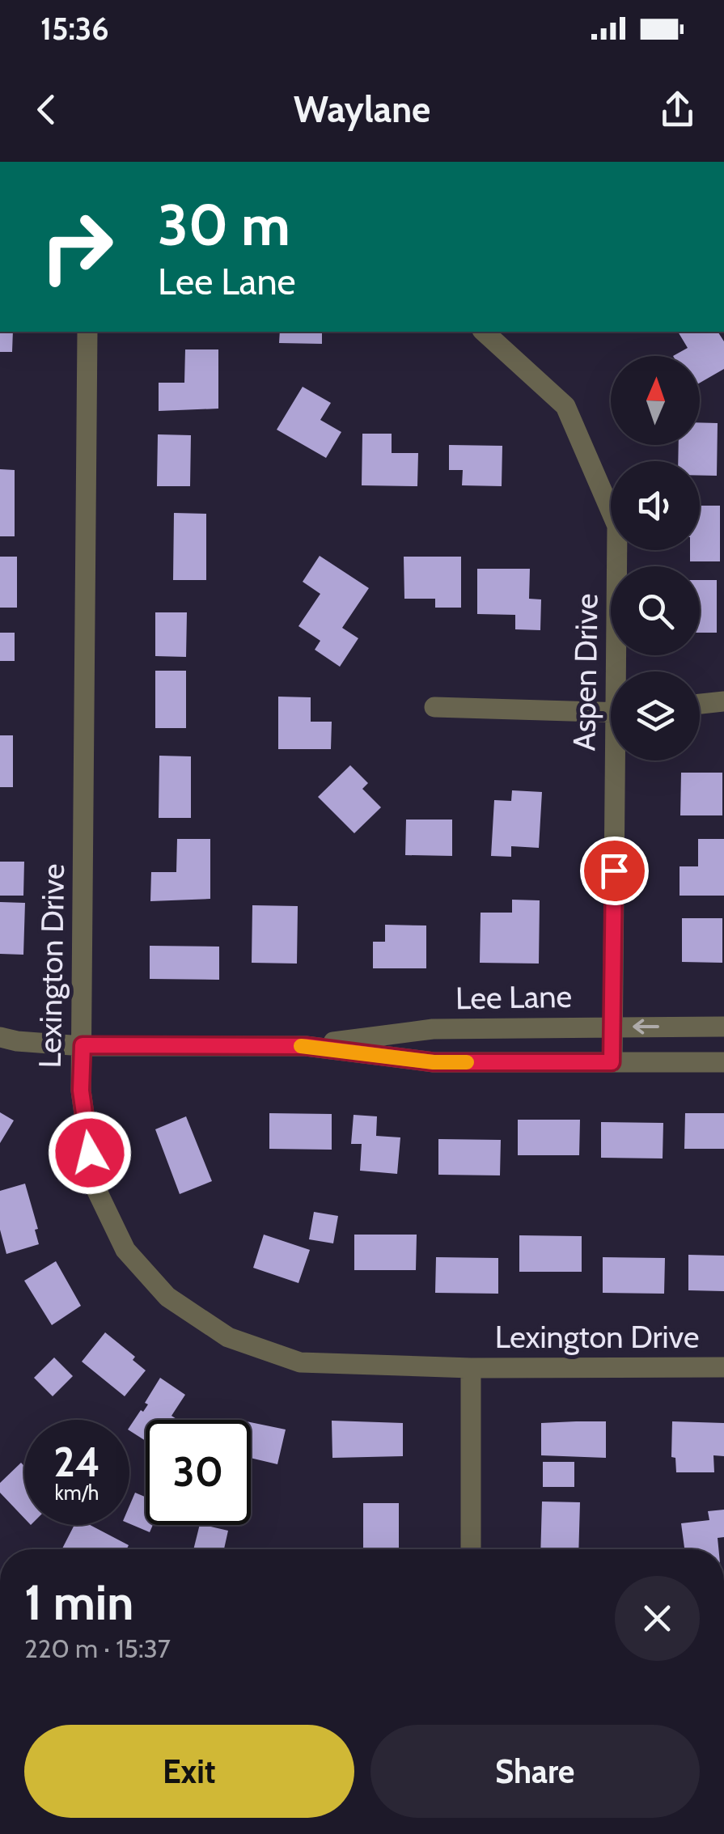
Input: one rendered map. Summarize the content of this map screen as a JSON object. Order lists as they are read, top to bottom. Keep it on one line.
{"streets":{"street":["Aspen Drive","Lexington Drive","Lee Lane"]},"crossings":[["Aspen Drive","Lee Lane"],["Lexington Drive","Lee Lane"]],"north":"top","page":{"status":"15:36","header":"Waylane","turn":["30 m","Lee Lane"],"speed":"24 km/h","limit":"30","heading":["1 min","220 m · 15:37"],"buttons":["Exit","Share"]}}
